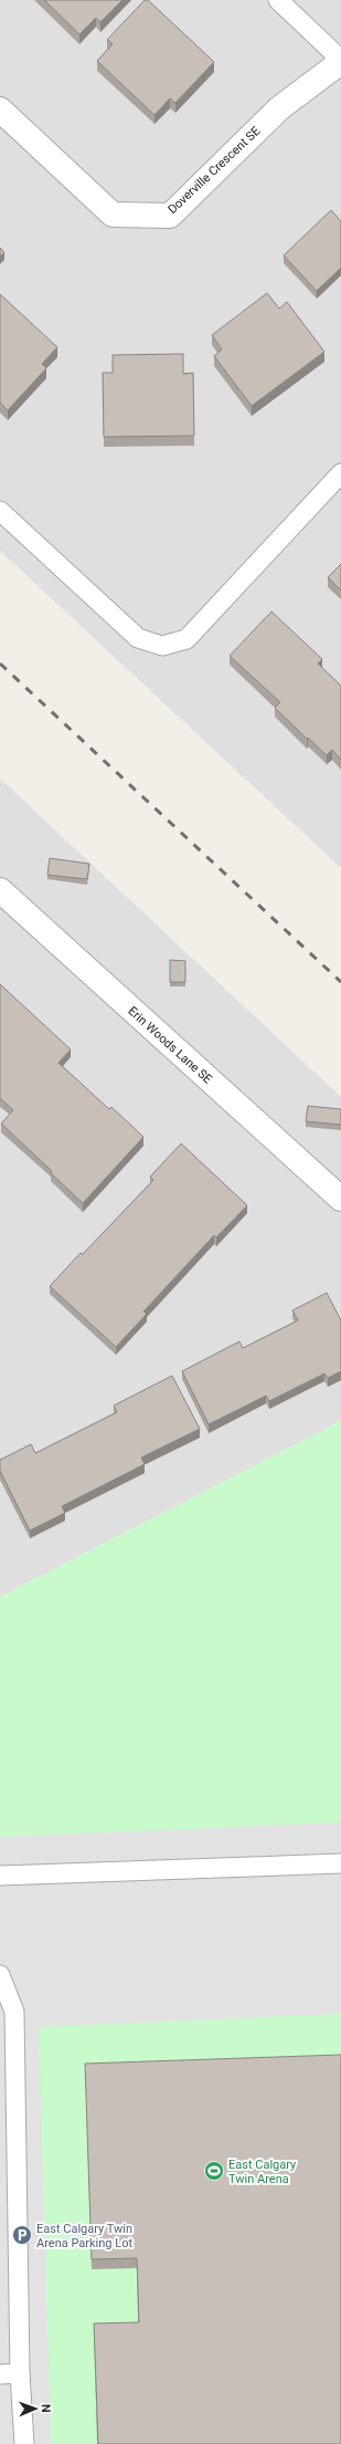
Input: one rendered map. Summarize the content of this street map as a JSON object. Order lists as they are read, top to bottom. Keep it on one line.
{"streets":{"street":["Doverville Crescent SE","Erin Woods Lane SE"]},"places":{"sports":["East Calgary Twin Arena"],"parking":["East Calgary Twin Arena Parking Lot"]},"north":"right"}
